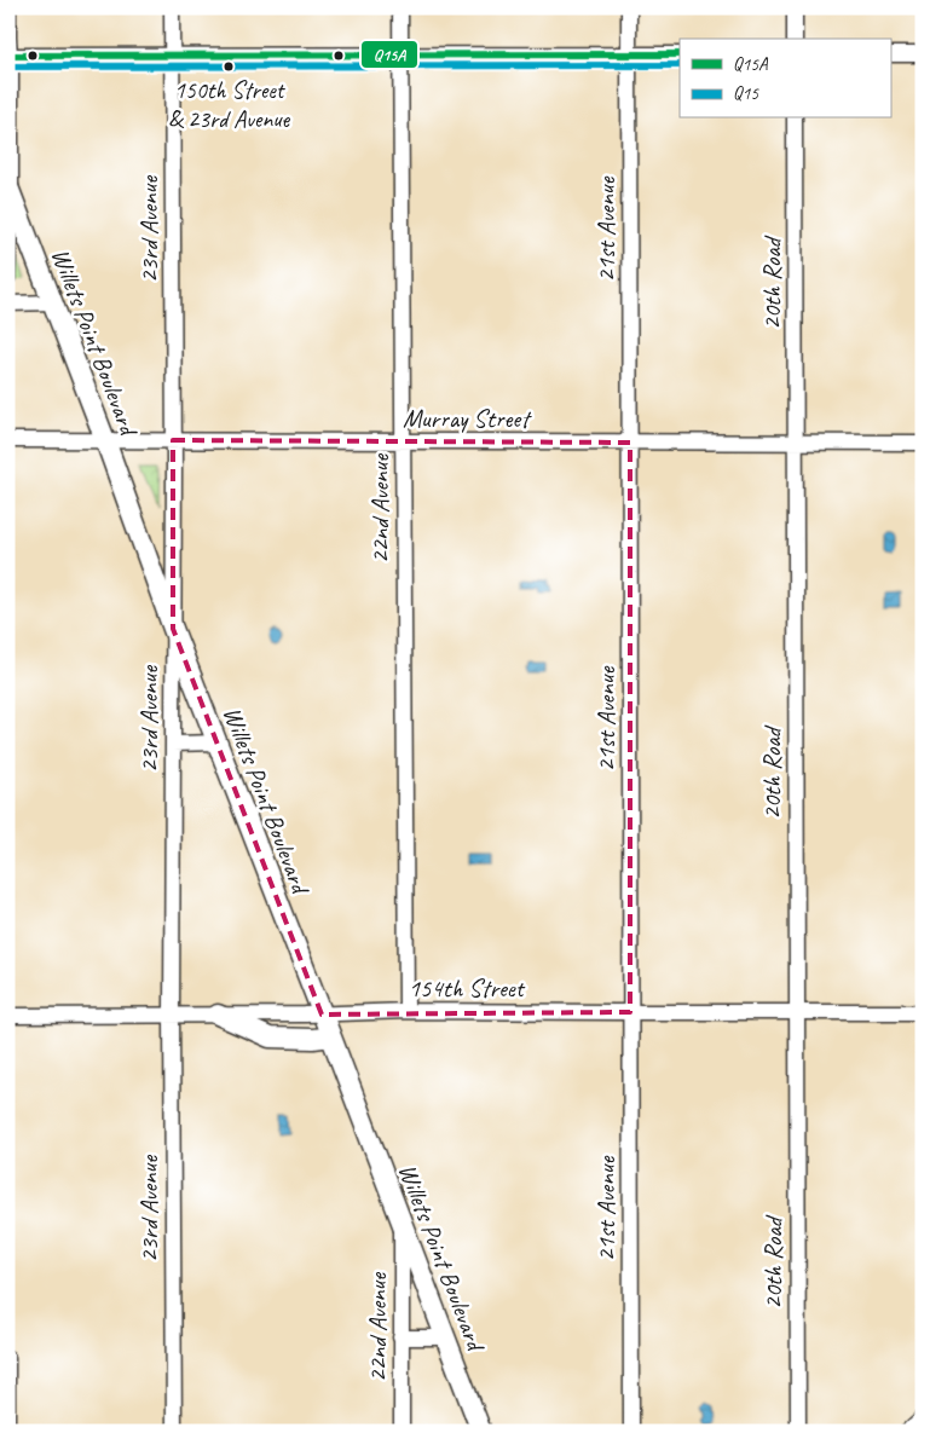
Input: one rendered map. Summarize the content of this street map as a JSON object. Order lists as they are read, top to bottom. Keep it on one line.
{"streets":{"street":["23rd Avenue","21st Avenue","20th Road","Willets Point Boulevard","Murray Street","22nd Avenue","154th Street"]},"crossings":[["23rd Avenue","Willets Point Boulevard"],["23rd Avenue","Murray Street"],["23rd Avenue","154th Street"],["21st Avenue","Murray Street"],["21st Avenue","154th Street"],["20th Road","Murray Street"],["20th Road","154th Street"],["Willets Point Boulevard","Murray Street"],["Willets Point Boulevard","22nd Avenue"],["Willets Point Boulevard","154th Street"],["Murray Street","22nd Avenue"],["22nd Avenue","154th Street"]],"places":["150th Street & 23rd Avenue"],"lines":["transit line Q15A","transit line Q15"],"legend":["Q15A","Q15"]}
